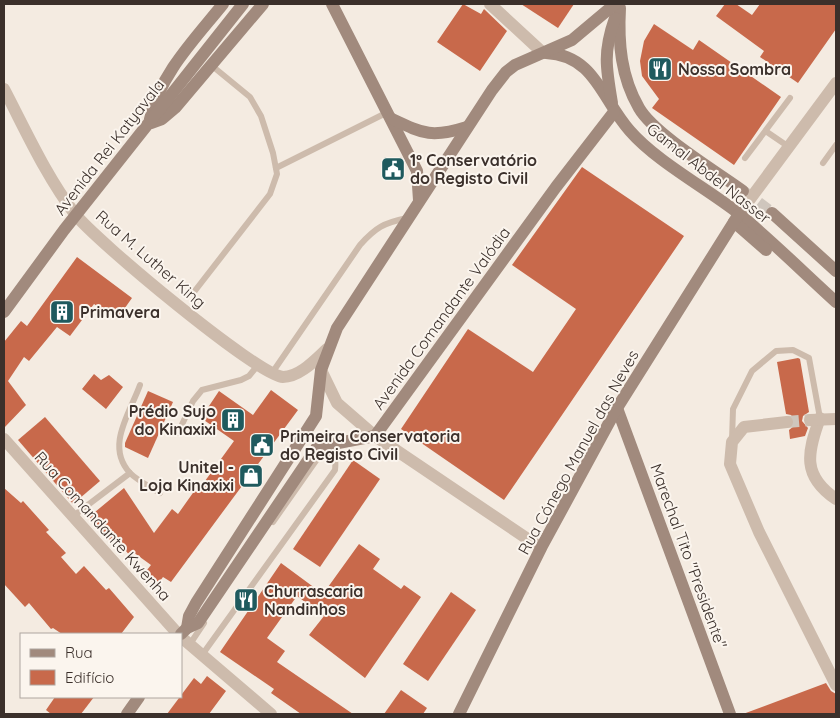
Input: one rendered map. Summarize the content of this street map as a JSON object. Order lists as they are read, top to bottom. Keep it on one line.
{"streets":{"main road":["Avenida Rei Katyavala","Gamal Abdel Nasser","Avenida Comandante Valódia","Rua Cónego Manuel das Neves","Marechal Tito \"Presidente\""],"street":["Rua M. Luther King","Rua Comandante Kwenha"]},"crossings":[["Avenida Rei Katyavala","Rua M. Luther King"],["Gamal Abdel Nasser","Avenida Comandante Valódia"],["Gamal Abdel Nasser","Rua Cónego Manuel das Neves"],["Avenida Comandante Valódia","Rua Comandante Kwenha"],["Rua Cónego Manuel das Neves","Marechal Tito \"Presidente\""]],"places":{"restaurant":["Nossa Sombra","Churrascaria Nandinhos"],"public building":["1º Conservatório do Registo Civil","Primeira Conservatoria do Registo Civil"],"building":["Primavera","Prédio Sujo do Kinaxixi"],"shop":["Unitel - Loja Kinaxixi"]},"legend":["Rua","Edifício"]}
